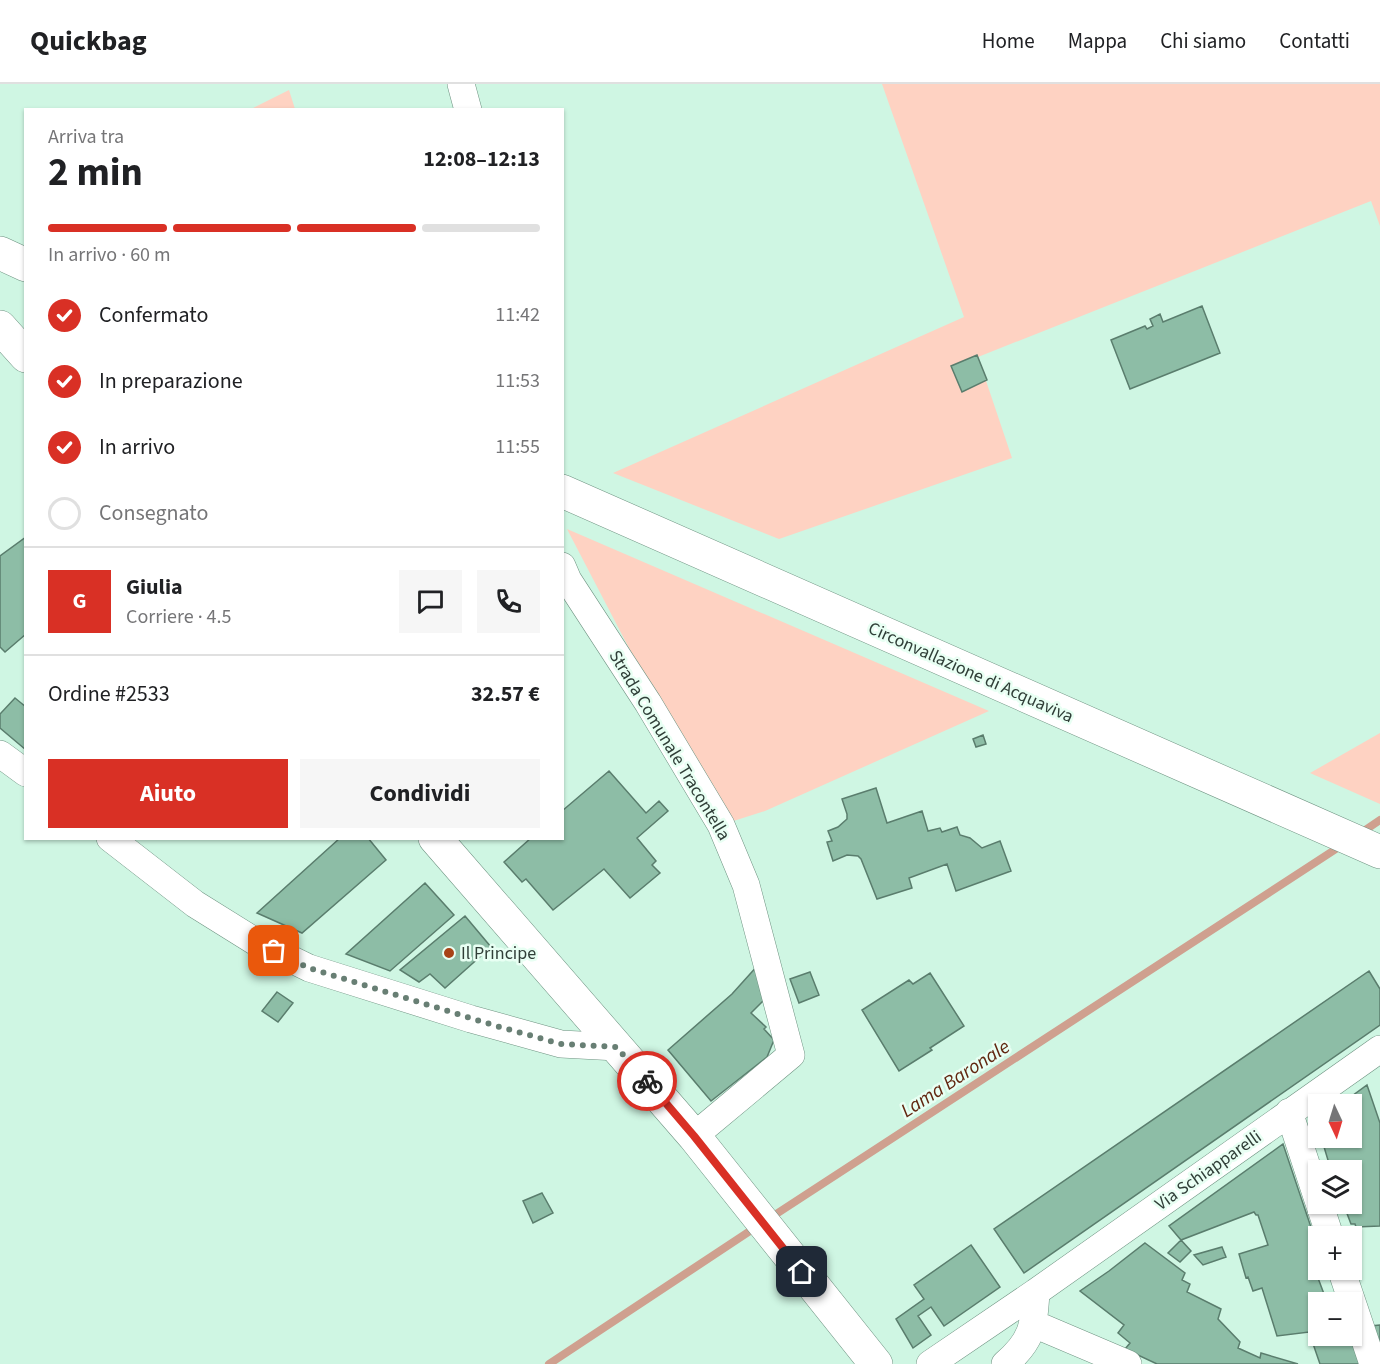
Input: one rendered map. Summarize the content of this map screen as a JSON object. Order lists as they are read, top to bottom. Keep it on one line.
{"streets":{"main road":["Circonvallazione di Acquaviva"],"street":["Strada Comunale Tracontella","Via Schiapparelli"]},"water":["Lama Baronale"],"places":["Il Principe"],"north":"bottom","page":{"header":"Quickbag","nav":["Home","Mappa","Chi siamo","Contatti"],"heading":["2 min","Arriva tra","12:08–12:13"],"panel":["Giulia","Corriere · 4.5","Ordine #2533","32.57 €"],"bar":"In arrivo · 60 m","list":[["Confermato","11:42"],["In preparazione","11:53"],["In arrivo","11:55"],"Consegnato"],"round":"G","buttons":["Aiuto","Condividi"],"map_buttons":["+","−"]}}
